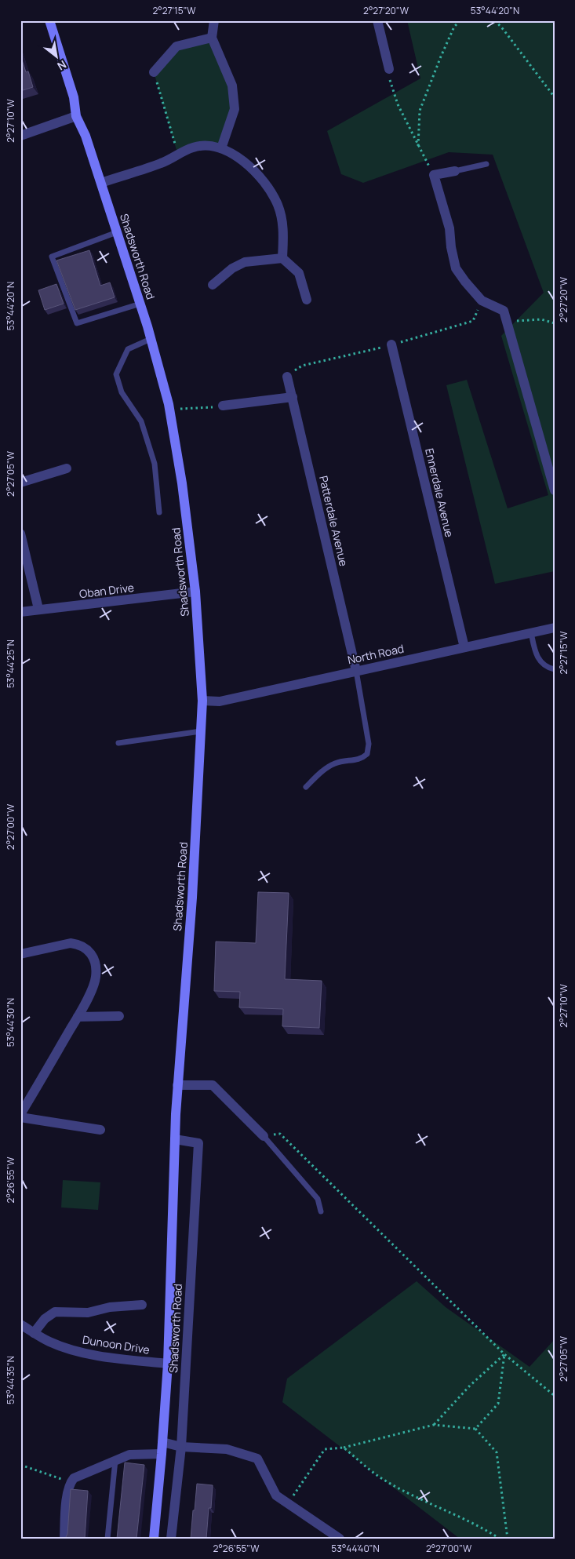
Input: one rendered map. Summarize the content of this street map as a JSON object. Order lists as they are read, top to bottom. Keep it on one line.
{"streets":{"main road":["Shadsworth Road"],"street":["Ennerdale Avenue","Patterdale Avenue","Oban Drive","North Road","Dunoon Drive"]},"crossings":[["Shadsworth Road","Oban Drive"],["Shadsworth Road","North Road"],["Shadsworth Road","Dunoon Drive"],["Ennerdale Avenue","North Road"],["Patterdale Avenue","North Road"]],"north":"bottom right","coordinates":["2°27'15\"W","2°27'20\"W","53°44'20\"N","2°27'10\"W","2°27'05\"W","53°44'25\"N","2°27'00\"W","53°44'30\"N","2°26'55\"W","53°44'35\"N","53°44'40\"N"]}
